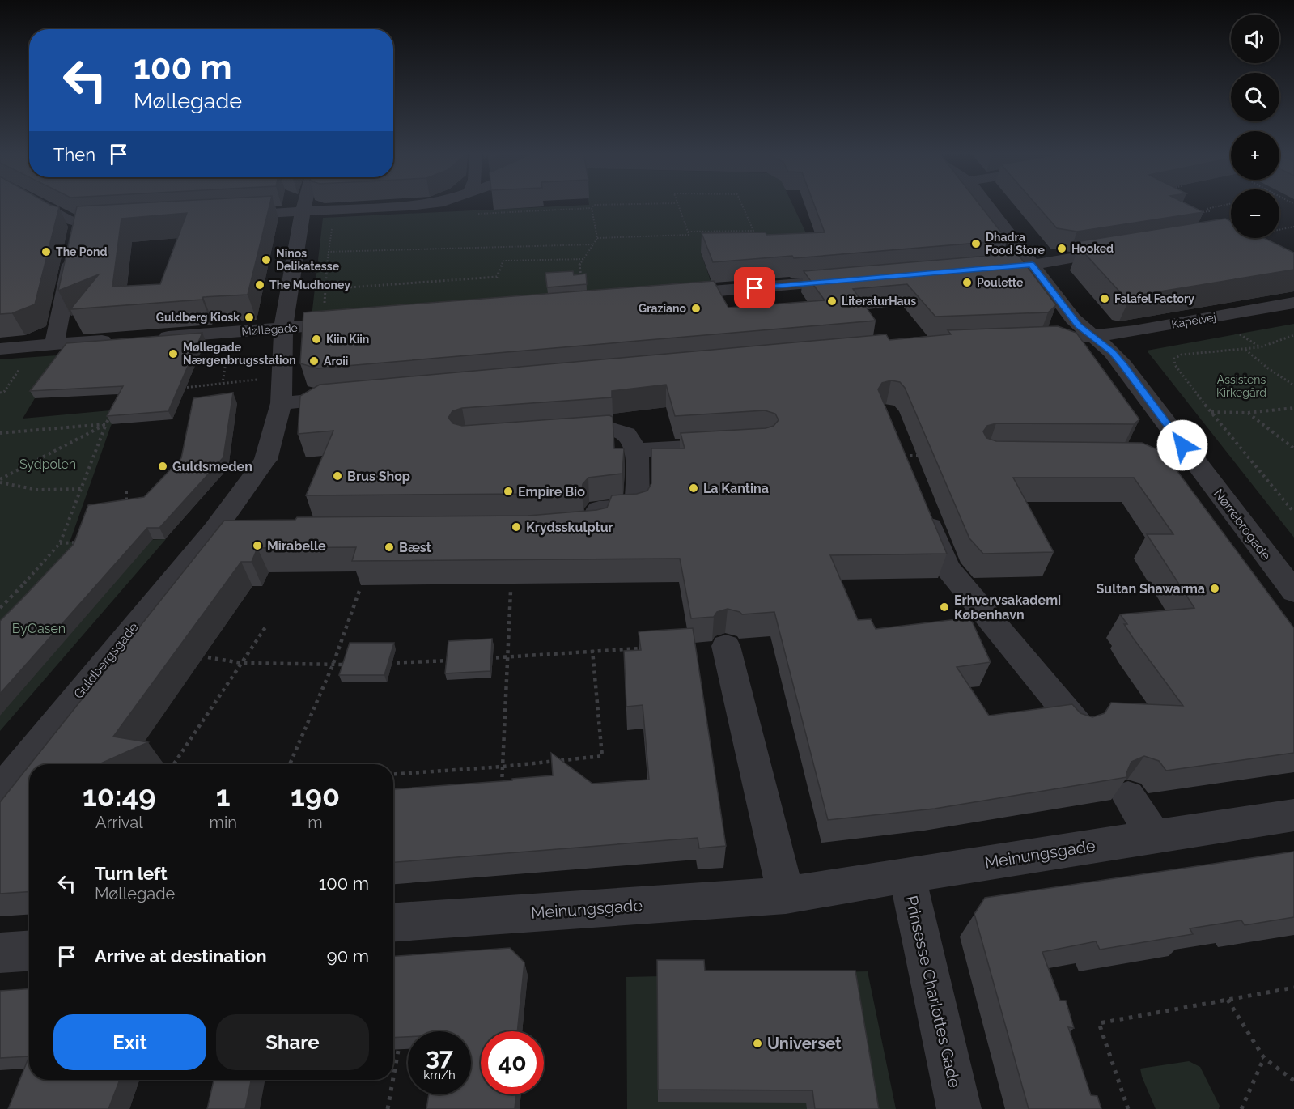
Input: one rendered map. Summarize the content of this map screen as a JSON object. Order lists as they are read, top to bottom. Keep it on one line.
{"streets":{"street":["Kapelvej","Møllegade","Nørrebrogade","Guldbergsgade","Meinungsgade","Prinsesse Charlottes Gade"]},"crossings":[["Kapelvej","Nørrebrogade"],["Møllegade","Guldbergsgade"],["Meinungsgade","Prinsesse Charlottes Gade"]],"parks":["Assistens Kirkegård","Sydpolen","ByOasen"],"places":["Dhadra Food Store","Hooked","The Pond","Ninos Delikatesse","Poulette","The Mudhoney","Falafel Factory","LiteraturHaus","Graziano","Guldberg Kiosk","Kiin Kiin","Møllegade Nærgenbrugsstation","Aroii","Guldsmeden","Brus Shop","La Kantina","Empire Bio","Krydsskulptur","Mirabelle","Bæst","Sultan Shawarma","Erhvervsakademi København","Universet"],"page":{"map_buttons":["+","−"],"turn":["100 m","Møllegade"],"then":"Then","eta":["10:49","Arrival","1","min","190","m"],"list":[{"name":"Turn left","note":"Møllegade","value":"100 m"},{"name":"Arrive at destination","value":"90 m"}],"buttons":["Exit","Share"],"speed":"37 km/h","limit":"40"}}
